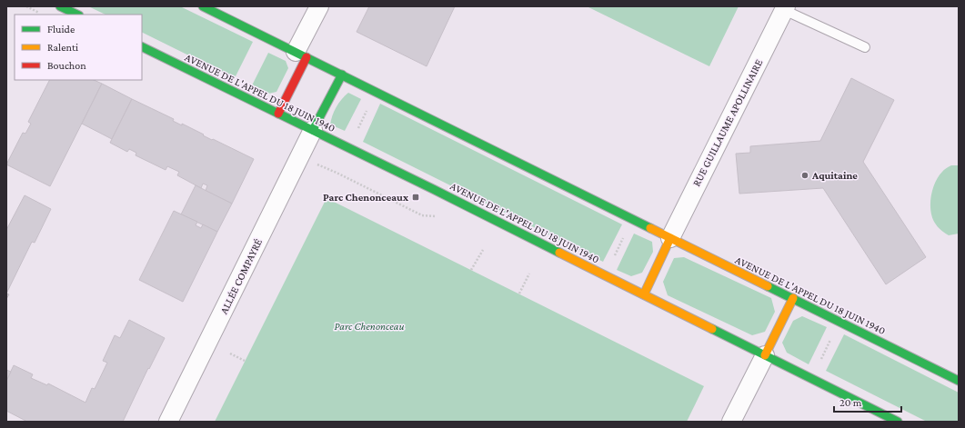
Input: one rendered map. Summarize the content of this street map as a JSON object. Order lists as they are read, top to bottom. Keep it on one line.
{"streets":{"street":["AVENUE DE L'APPEL DU 18 JUIN 1940","RUE GUILLAUME APOLLINAIRE","ALLÉE COMPAYRÉ"]},"crossings":[["AVENUE DE L'APPEL DU 18 JUIN 1940","RUE GUILLAUME APOLLINAIRE"],["AVENUE DE L'APPEL DU 18 JUIN 1940","ALLÉE COMPAYRÉ"]],"parks":["Parc Chenonceau"],"places":{"other":["Aquitaine"],"transit":["Parc Chenonceaux"]},"legend":["Fluide","Ralenti","Bouchon"],"scale_bar":"20 m"}
